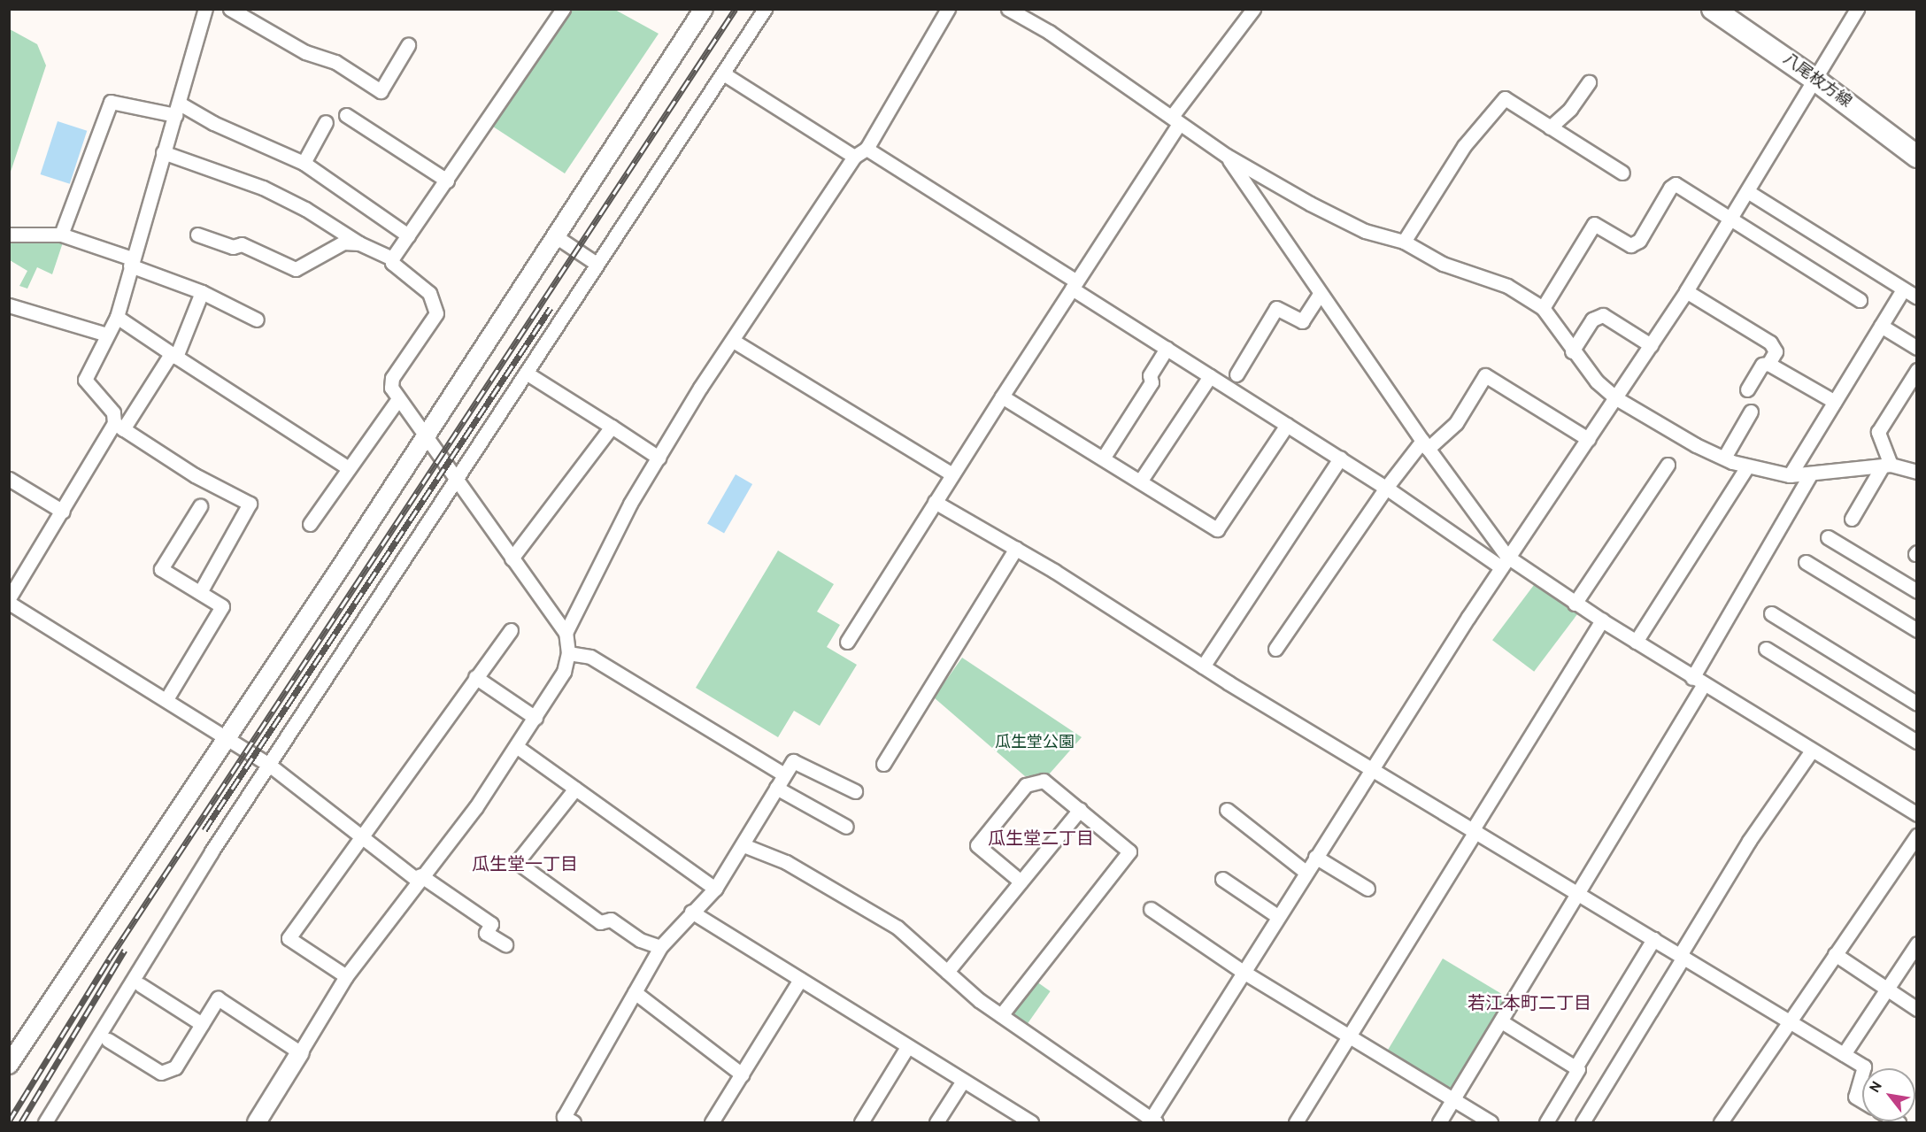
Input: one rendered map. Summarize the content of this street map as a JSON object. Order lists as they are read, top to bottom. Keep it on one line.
{"streets":{"main road":["八尾枚方線"]},"districts":["瓜生堂二丁目","瓜生堂一丁目","若江本町二丁目"],"parks":["瓜生堂公園"],"north":"top left"}
